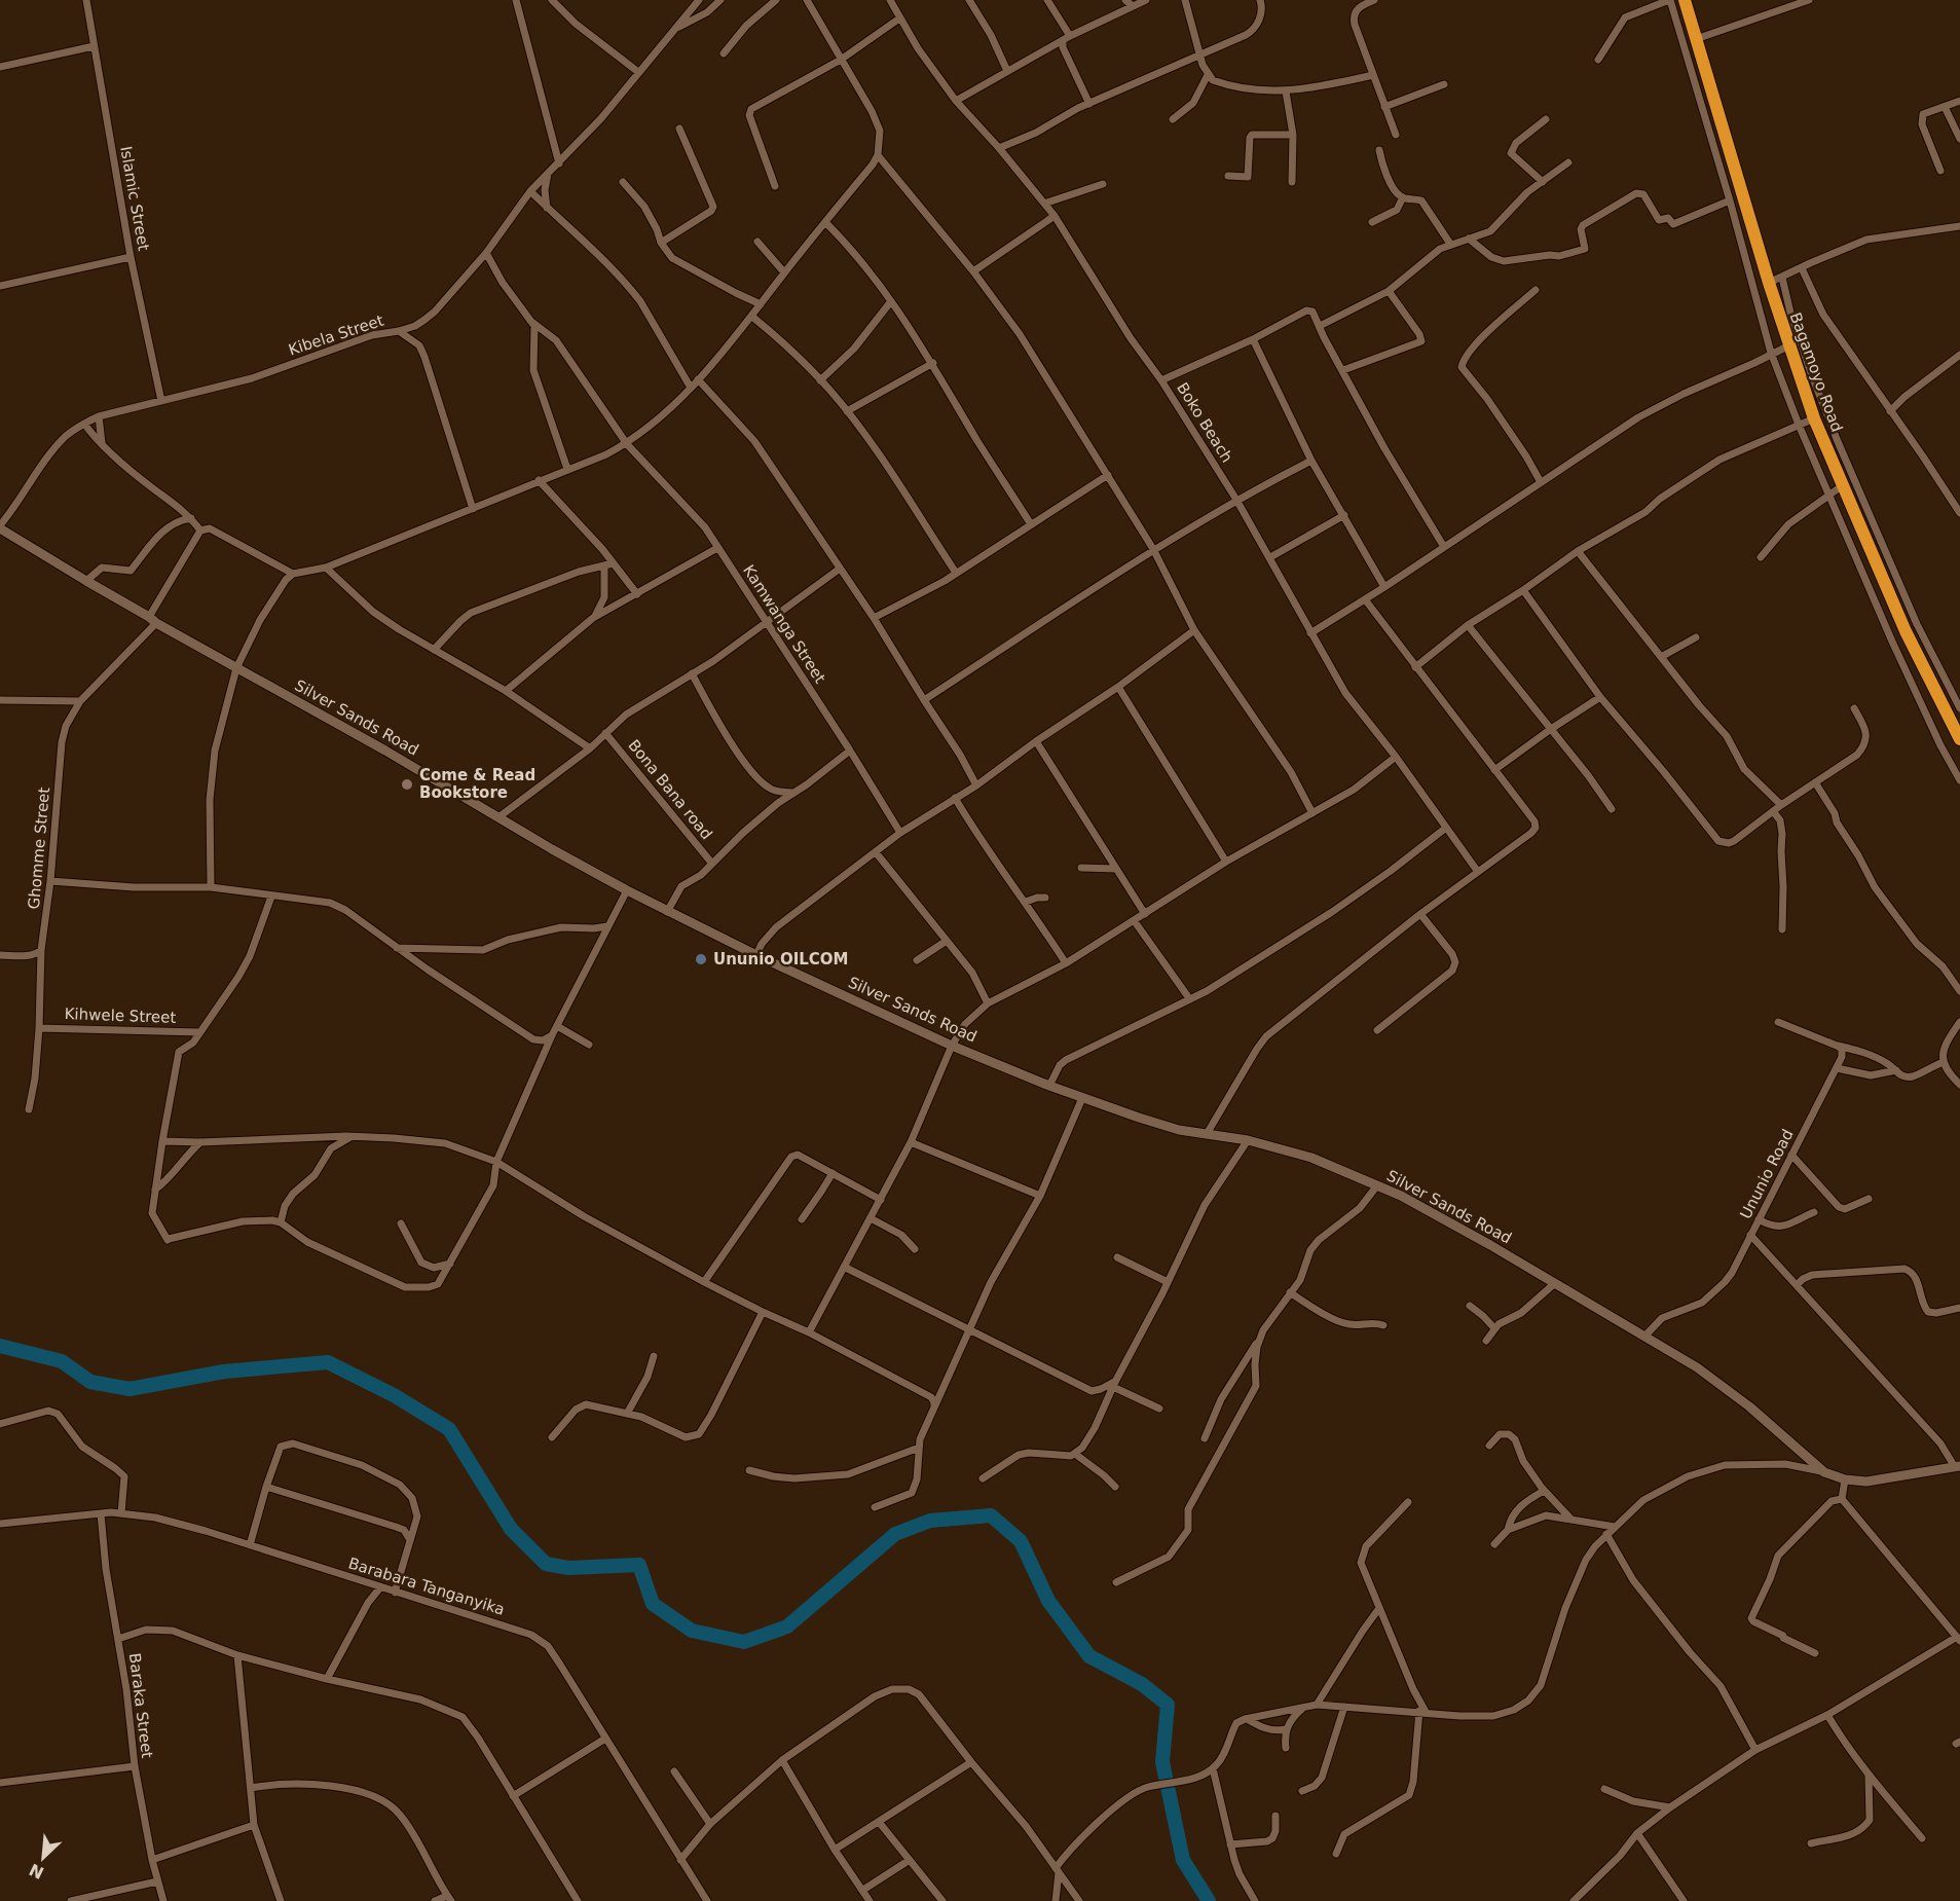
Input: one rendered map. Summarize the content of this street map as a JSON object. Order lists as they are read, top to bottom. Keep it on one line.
{"streets":{"highway":["Bagamoyo Road"],"street":["Islamic Street","Kibela Street","Boko Beach","Kamwanga Street","Silver Sands Road","Bona Bana road","Ghomme Street","Kihwele Street","Ununio Road","Barabara Tanganyika","Baraka Street"]},"crossings":[["Islamic Street","Kibela Street"],["Kibela Street","Silver Sands Road"],["Silver Sands Road","Ghomme Street"],["Silver Sands Road","Ununio Road"],["Ghomme Street","Kihwele Street"],["Barabara Tanganyika","Baraka Street"]],"places":["Come & Read Bookstore","Ununio OILCOM"],"north":"bottom left"}
